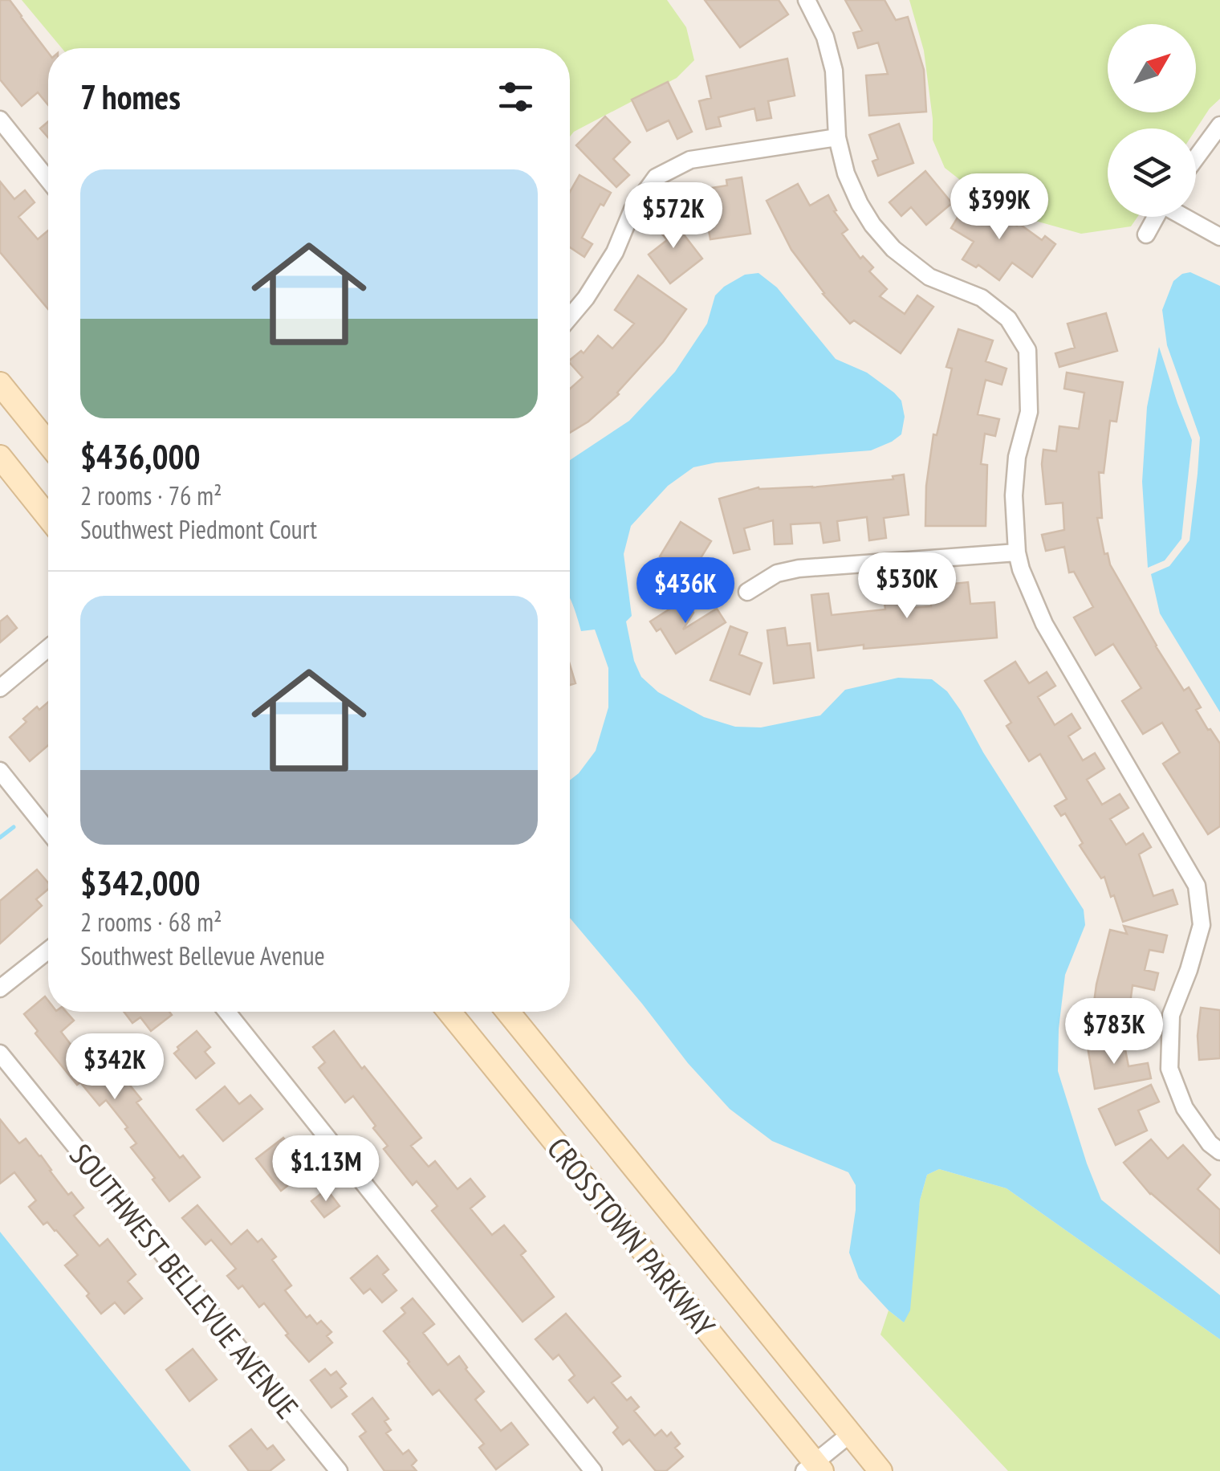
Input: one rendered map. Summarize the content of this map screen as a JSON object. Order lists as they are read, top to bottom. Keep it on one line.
{"streets":{"main road":["CROSSTOWN PARKWAY"],"street":["SOUTHWEST BELLEVUE AVENUE"]},"north":"top right","page":{"heading":"7 homes","list":[{"name":"$436,000","note":"2 rooms · 76 m² · Southwest Piedmont Court"},{"name":"$342,000","note":"2 rooms · 68 m² · Southwest Bellevue Avenue"}],"price":["$399K","$572K","$530K","$436K","$783K","$342K","$1.13M"]}}
